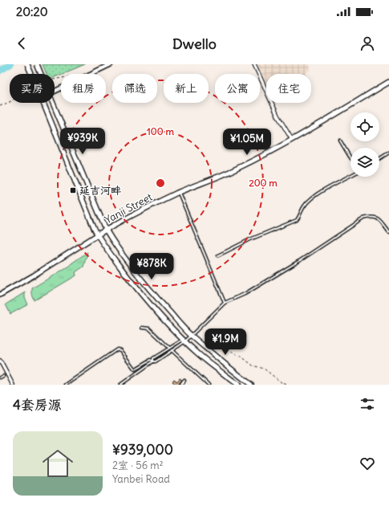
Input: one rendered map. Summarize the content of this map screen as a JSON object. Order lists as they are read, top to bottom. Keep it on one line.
{"streets":{"main road":["Yanji Street"]},"places":{"transit":["延吉河畔"]},"page":{"status":"20:20","header":"Dwello","chip":["买房","租房","筛选","新上","公寓","住宅"],"price":["¥939K","¥1.05M","¥878K","¥1.9M"],"heading":"4套房源","list":[{"name":"¥939,000","note":"2室 · 56 m² · Yanbei Road"}]},"rings":["100 m","200 m"]}
